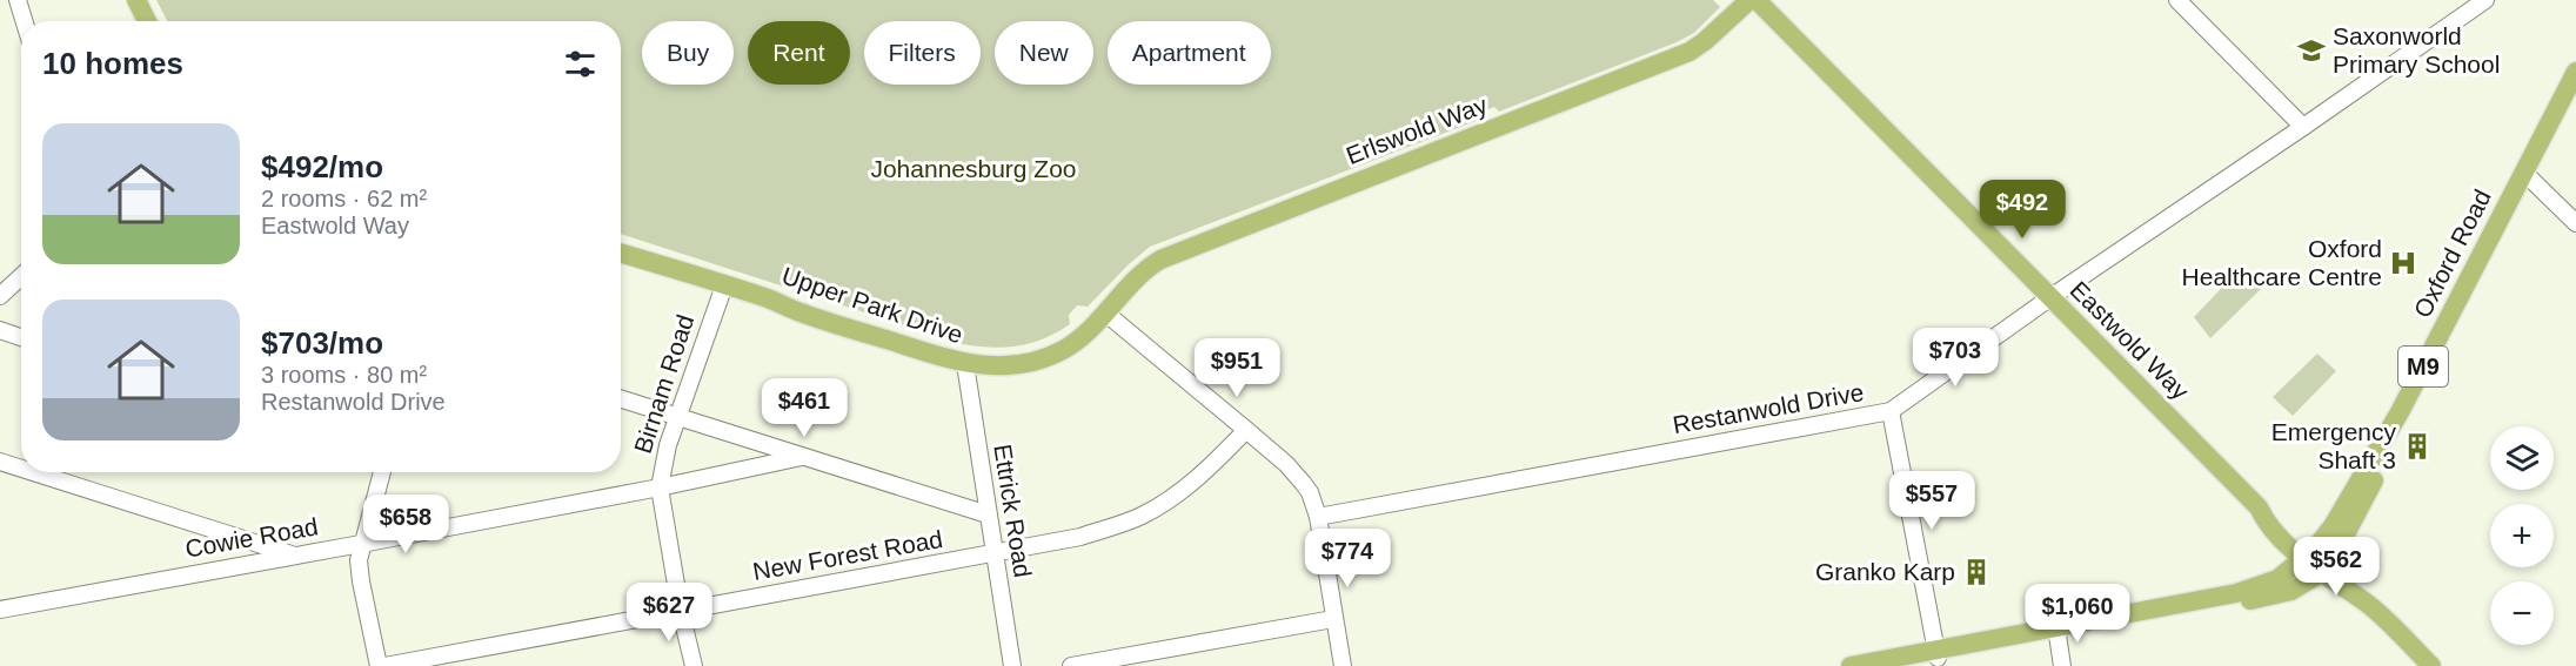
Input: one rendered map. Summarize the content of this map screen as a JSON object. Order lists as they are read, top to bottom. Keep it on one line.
{"streets":{"main road":["Erlswold Way","Oxford Road","Upper Park Drive","Eastwold Way","M9"],"street":["Birnam Road","Restanwold Drive","Ettrick Road","Cowie Road","New Forest Road"]},"crossings":[["Erlswold Way","Upper Park Drive"],["Oxford Road","Eastwold Way"],["Upper Park Drive","Birnam Road"],["Upper Park Drive","Ettrick Road"],["Eastwold Way","Restanwold Drive"],["Birnam Road","Cowie Road"],["Birnam Road","New Forest Road"],["Ettrick Road","New Forest Road"]],"parks":["Johannesburg Zoo"],"places":{"school or university":["Saxonworld Primary School"],"hospital":["Oxford Healthcare Centre"],"building":["Emergency Shaft 3","Granko Karp"]},"page":{"chip":["Buy","Rent","Filters","New","Apartment"],"heading":"10 homes","list":[{"name":"$492/mo","note":"2 rooms · 62 m² · Eastwold Way"},{"name":"$703/mo","note":"3 rooms · 80 m² · Restanwold Drive"}],"price":["$492","$703","$951","$461","$557","$658","$774","$562","$627","$1,060"],"map_buttons":["+","−"]}}
